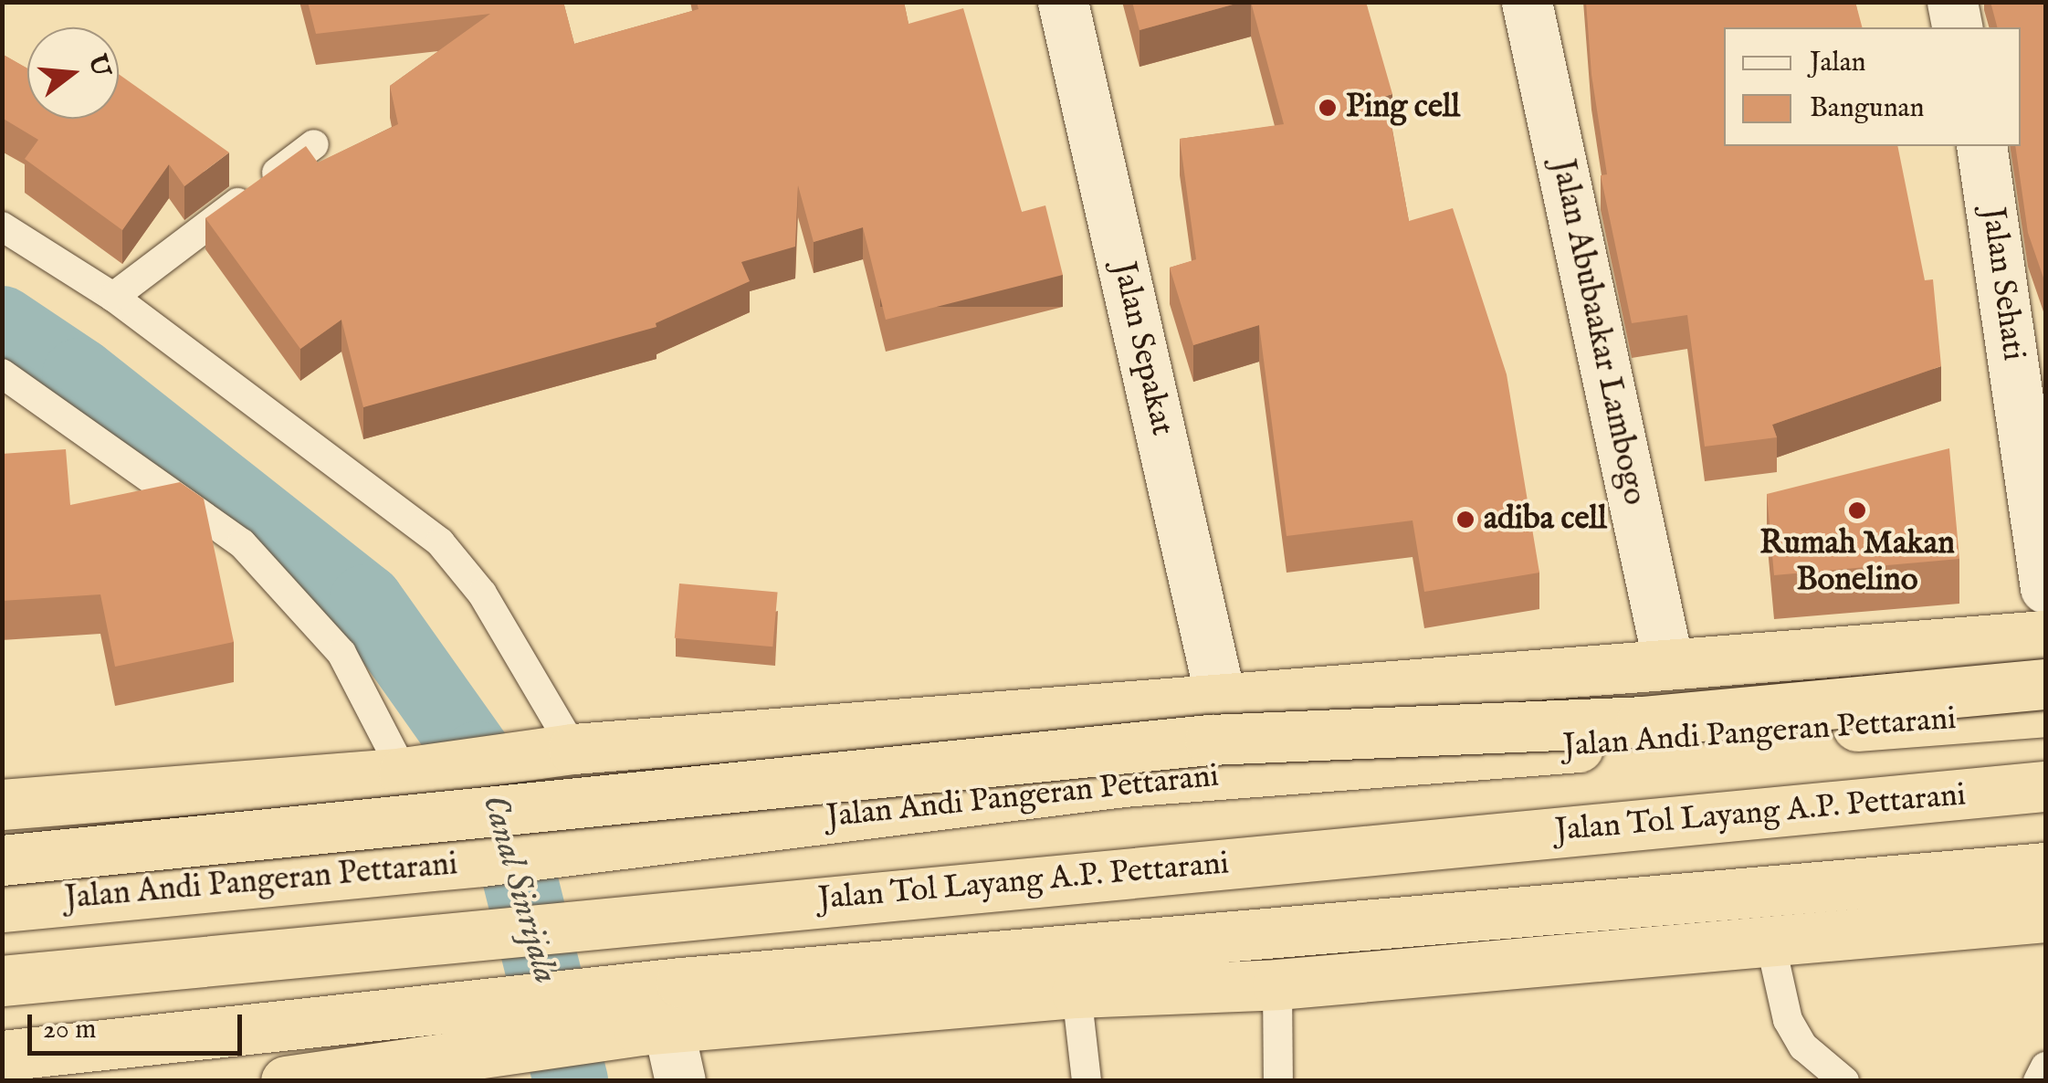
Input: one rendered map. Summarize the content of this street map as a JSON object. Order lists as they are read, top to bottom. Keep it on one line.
{"streets":{"highway":["Jalan Andi Pangeran Pettarani","Jalan Tol Layang A.P. Pettarani"],"street":["Jalan Sehati","Jalan Abubaakar Lambogo","Jalan Sepakat"]},"water":["Canal Sinrijala"],"places":["Ping cell","Rumah Makan Bonelino","adiba cell"],"legend":["Jalan","Bangunan"],"scale_bar":"20 m","north":"right"}
